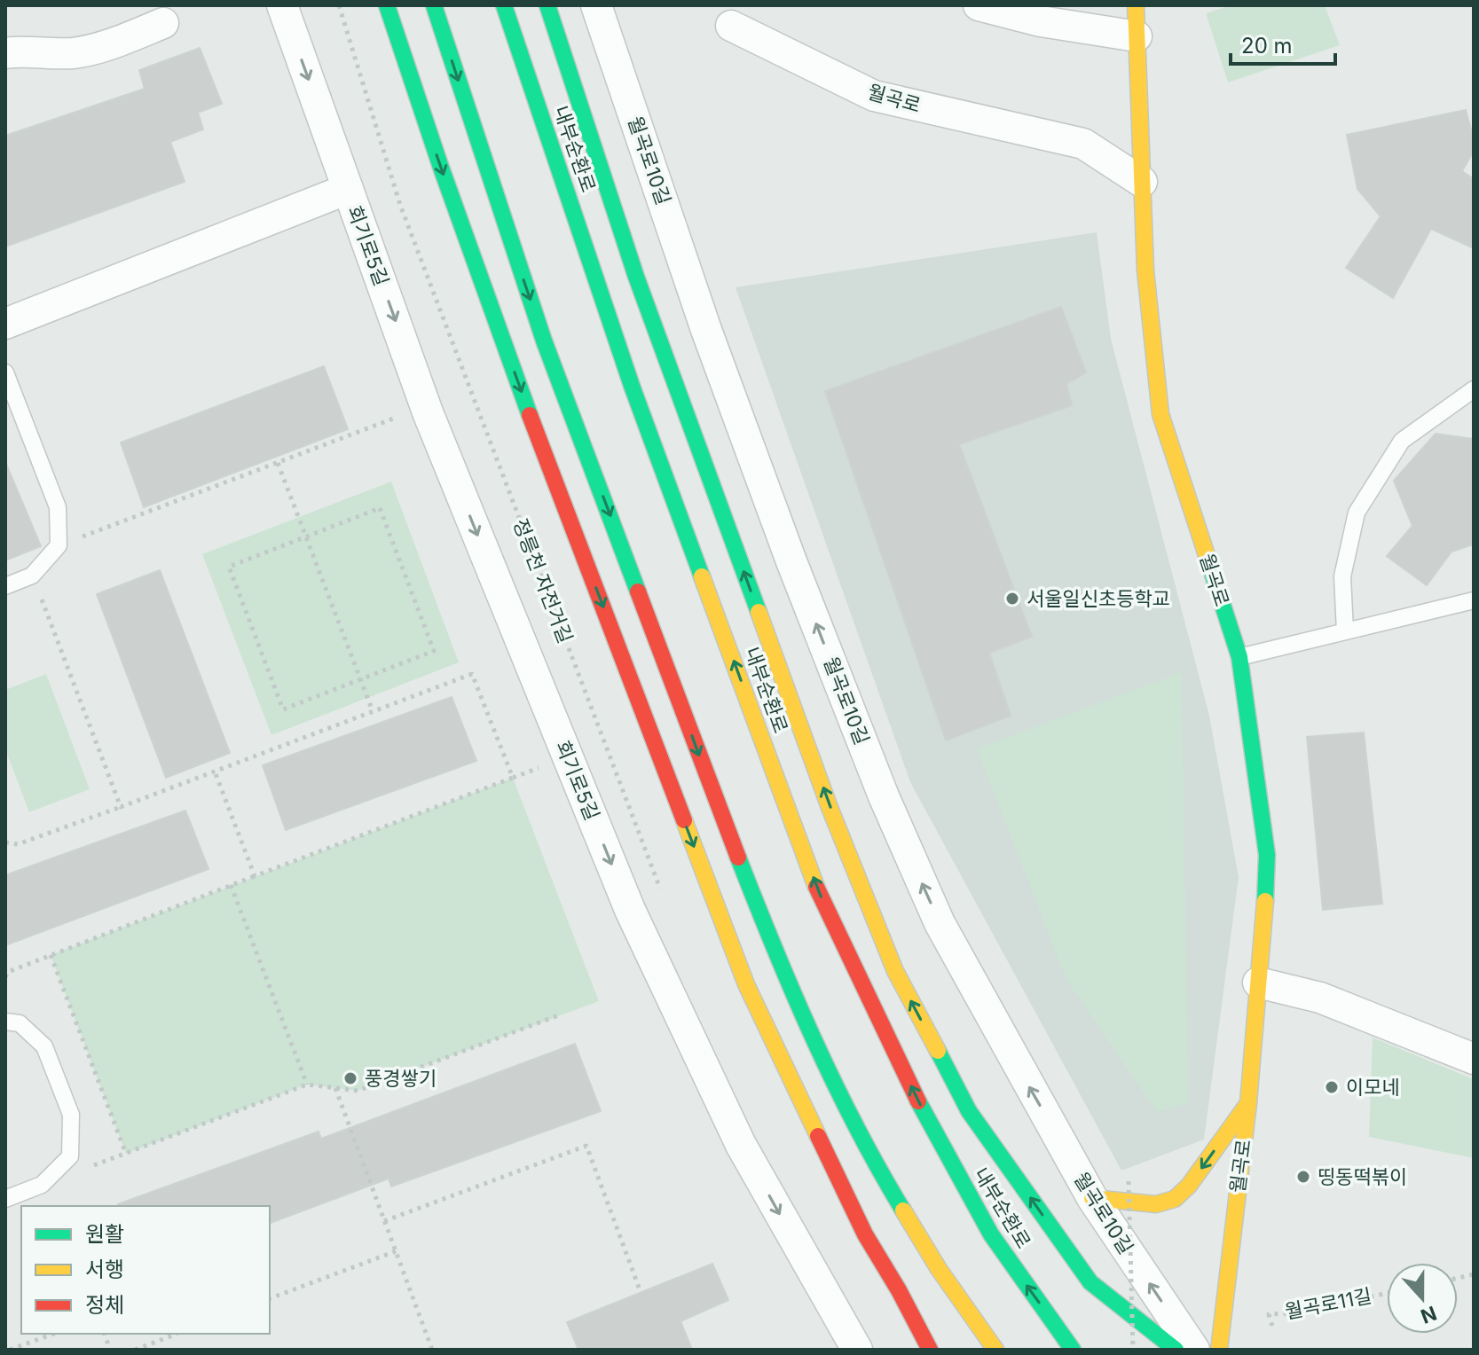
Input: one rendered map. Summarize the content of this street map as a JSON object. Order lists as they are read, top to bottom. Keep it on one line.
{"streets":{"main road":["월곡로","내부순환로"],"street":["월곡로10길","회기로5길"],"path":["정릉천 자전거길","월곡로11길"]},"one_way":["월곡로10길","회기로5길"],"places":["서울일신초등학교","풍경쌓기","이모네","띵동떡볶이"],"legend":["원활","서행","정체"],"scale_bar":"20 m","north":"bottom"}
